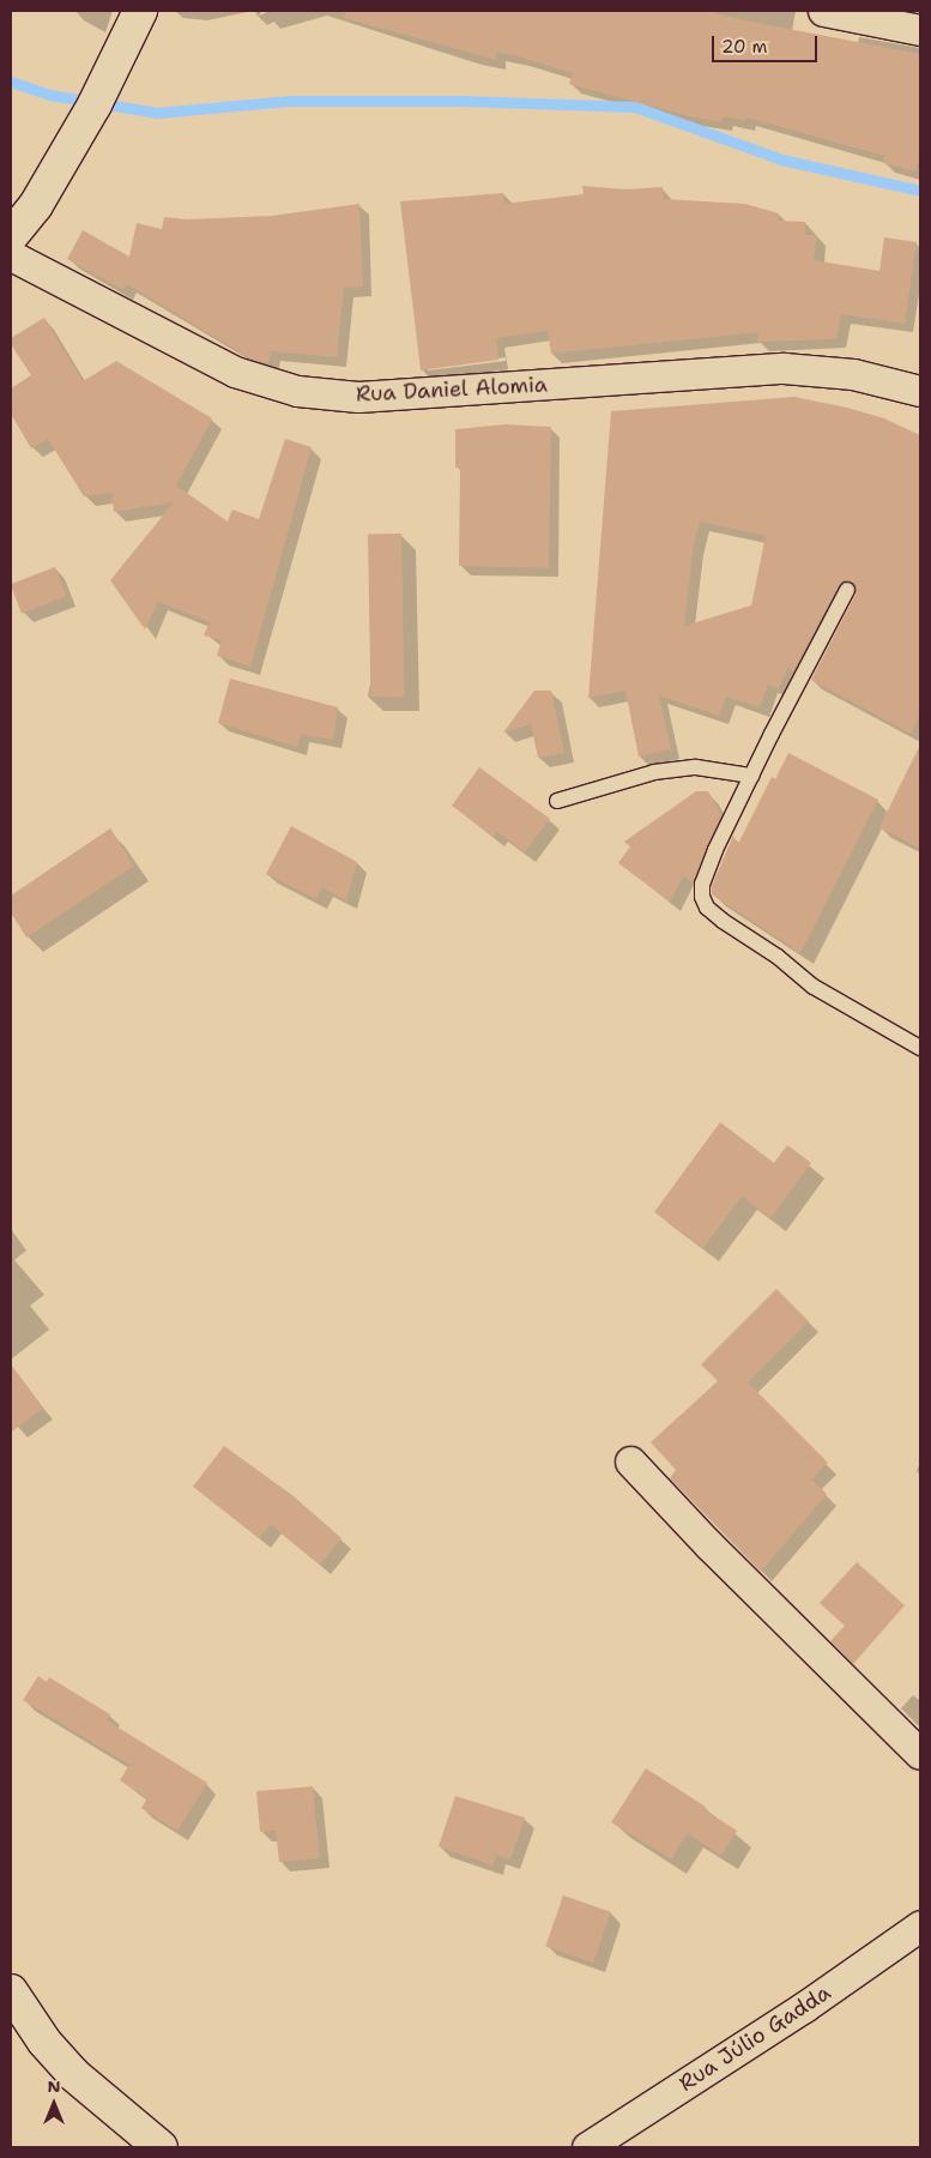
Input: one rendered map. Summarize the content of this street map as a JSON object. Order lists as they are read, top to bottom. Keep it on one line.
{"streets":{"street":["Rua Daniel Alomia","Rua Júlio Gadda"]},"scale_bar":"20 m","north":"top"}
